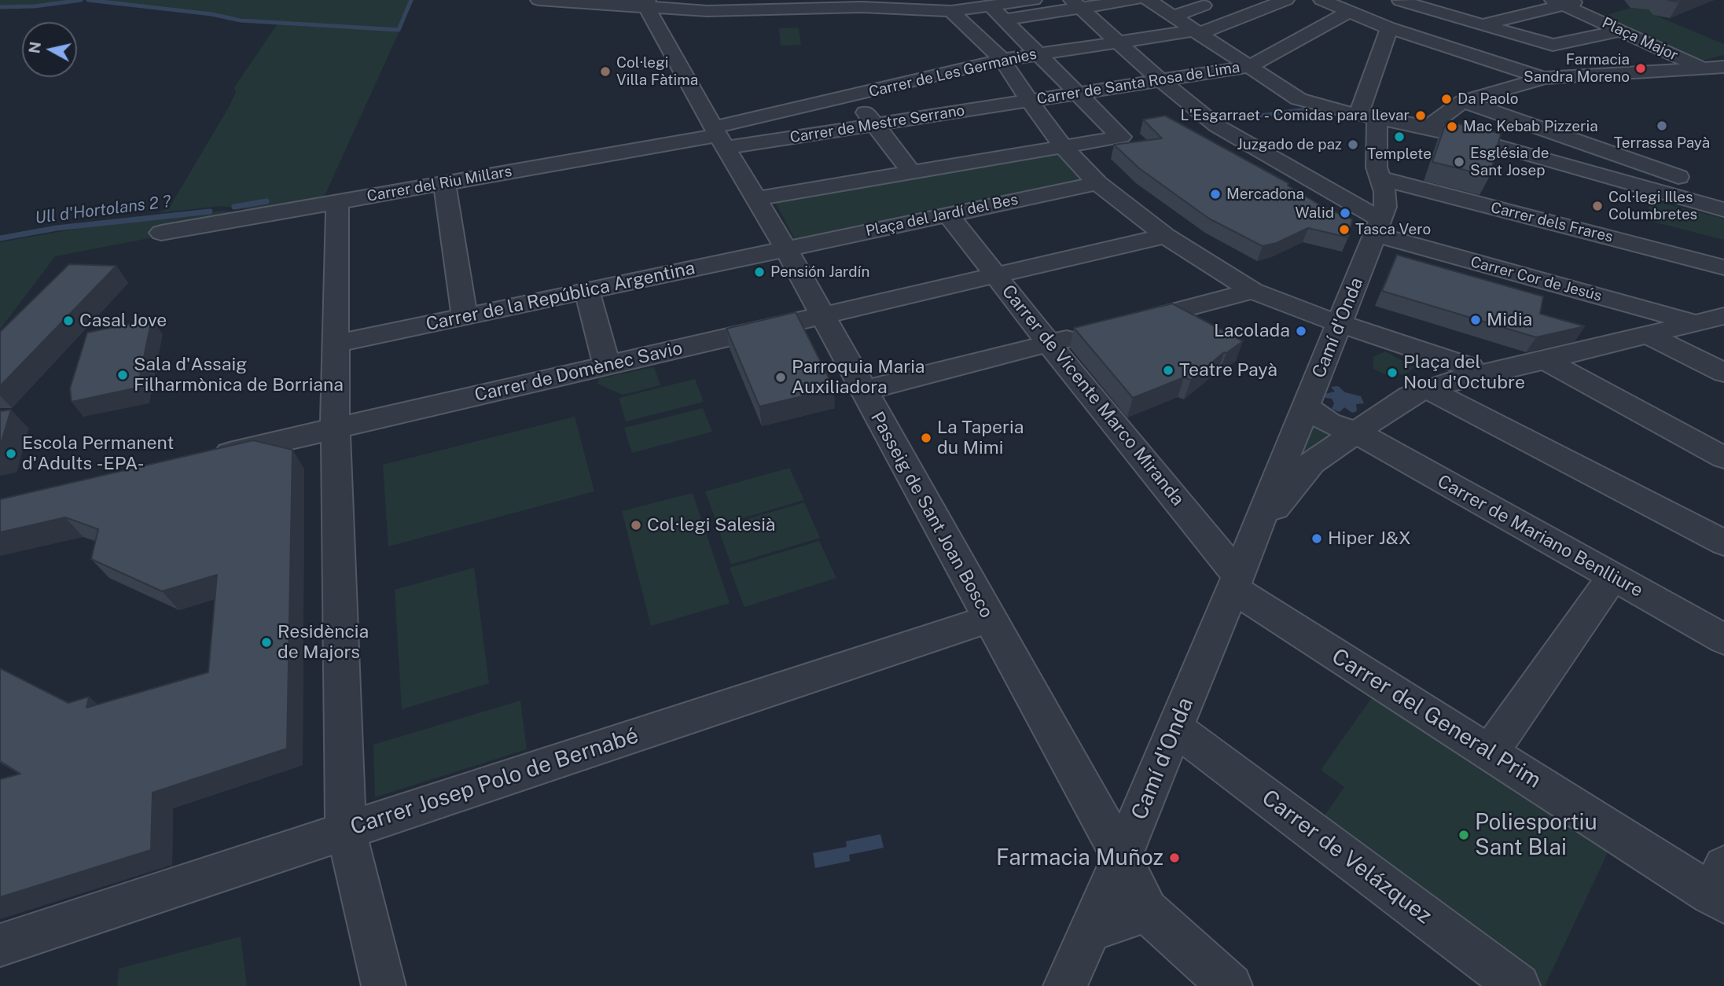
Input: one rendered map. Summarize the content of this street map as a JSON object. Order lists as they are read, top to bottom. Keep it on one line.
{"streets":{"street":["Plaça Major","Carrer de Les Germanies","Carrer de Santa Rosa de Lima","Carrer de Mestre Serrano","Carrer del Riu Millars","Plaça del Jardí del Bes","Carrer dels Frares","Carrer Cor de Jesús","Carrer de la República Argentina","Camí d'Onda","Carrer de Domènec Savio","Carrer de Vicente Marco Miranda","Passeig de Sant Joan Bosco","Carrer de Mariano Benlliure","Carrer del General Prim","Carrer Josep Polo de Bernabé","Carrer de Velázquez"]},"crossings":[["Carrer de Les Germanies","Carrer de Mestre Serrano"],["Carrer de Les Germanies","Carrer del Riu Millars"],["Carrer de Les Germanies","Carrer Cor de Jesús"],["Carrer de Les Germanies","Passeig de Sant Joan Bosco"],["Carrer de Santa Rosa de Lima","Carrer de Mestre Serrano"],["Carrer de Santa Rosa de Lima","Carrer Cor de Jesús"],["Carrer de Mestre Serrano","Carrer del Riu Millars"],["Carrer de Mestre Serrano","Passeig de Sant Joan Bosco"],["Carrer del Riu Millars","Passeig de Sant Joan Bosco"],["Plaça del Jardí del Bes","Carrer de la República Argentina"],["Plaça del Jardí del Bes","Carrer de Vicente Marco Miranda"],["Plaça del Jardí del Bes","Passeig de Sant Joan Bosco"],["Carrer dels Frares","Camí d'Onda"],["Carrer Cor de Jesús","Camí d'Onda"],["Carrer de la República Argentina","Passeig de Sant Joan Bosco"],["Camí d'Onda","Carrer de Vicente Marco Miranda"],["Camí d'Onda","Passeig de Sant Joan Bosco"],["Camí d'Onda","Carrer de Mariano Benlliure"],["Camí d'Onda","Carrer del General Prim"],["Camí d'Onda","Carrer de Velázquez"],["Carrer de Domènec Savio","Carrer de Vicente Marco Miranda"],["Carrer de Domènec Savio","Passeig de Sant Joan Bosco"],["Carrer de Vicente Marco Miranda","Carrer del General Prim"],["Passeig de Sant Joan Bosco","Carrer Josep Polo de Bernabé"]],"water":["Ull d'Hortolans 2 ?"],"places":["Farmacia Sandra Moreno","Col·legi Villa Fàtima","Da Paolo","L'Esgarraet - Comidas para llevar","Terrassa Payà","Mac Kebab Pizzeria","Templete","Juzgado de paz","Església de Sant Josep","Mercadona","Col·legi Illes Columbretes","Walid","Tasca Vero","Pensión Jardín","Midia","Casal Jove","Lacolada","Teatre Payà","Plaça del Nou d'Octubre","Sala d'Assaig Filharmònica de Borriana","Parroquia Maria Auxiliadora","La Taperia du Mimi","Escola Permanent d'Adults -EPA-","Col·legi Salesià","Hiper J&X","Residència de Majors","Poliesportiu Sant Blai","Farmacia Muñoz"],"north":"left"}
